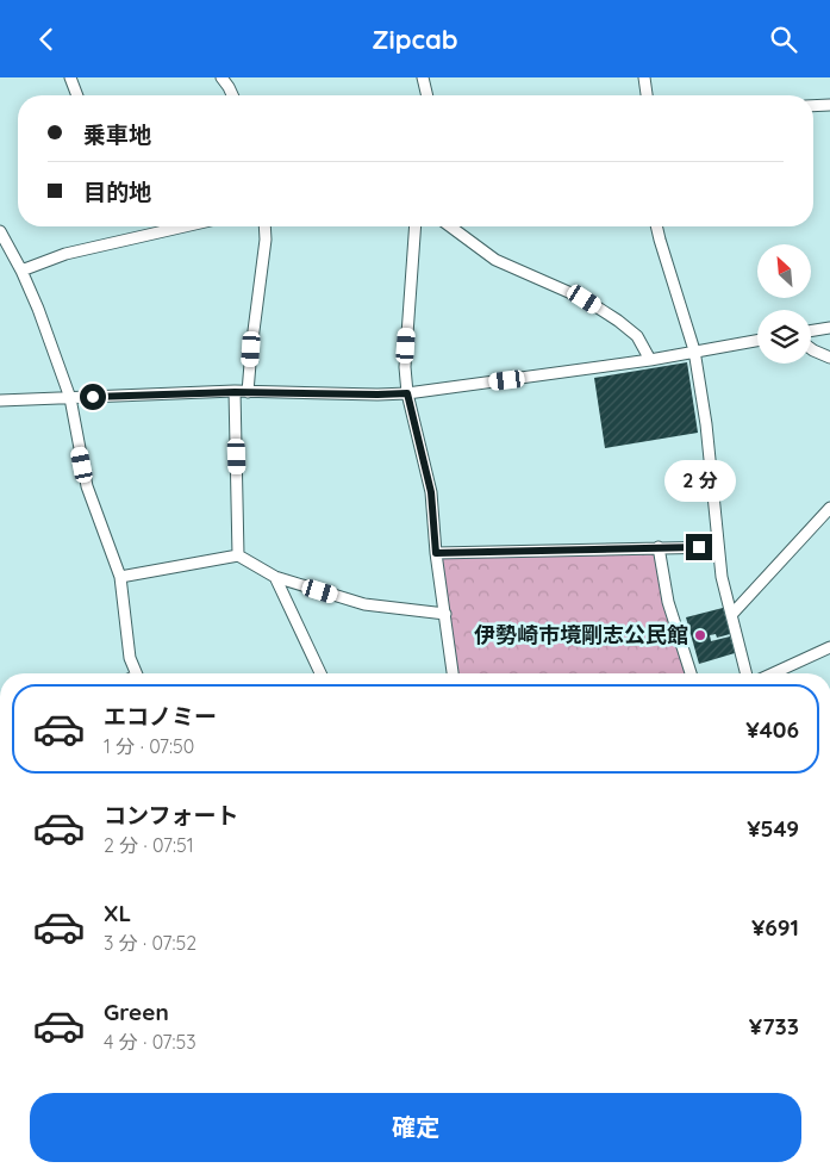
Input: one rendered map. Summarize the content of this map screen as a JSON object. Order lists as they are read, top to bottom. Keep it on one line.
{"places":["伊勢崎市境剛志公民館"],"north":"top left","page":{"header":"Zipcab","banner":["乗車地","目的地"],"bubble":"2 分","list":[{"name":"エコノミー","note":"1 分 · 07:50","value":"¥406"},{"name":"コンフォート","note":"2 分 · 07:51","value":"¥549"},{"name":"XL","note":"3 分 · 07:52","value":"¥691"},{"name":"Green","note":"4 分 · 07:53","value":"¥733"}],"buttons":"確定"}}
